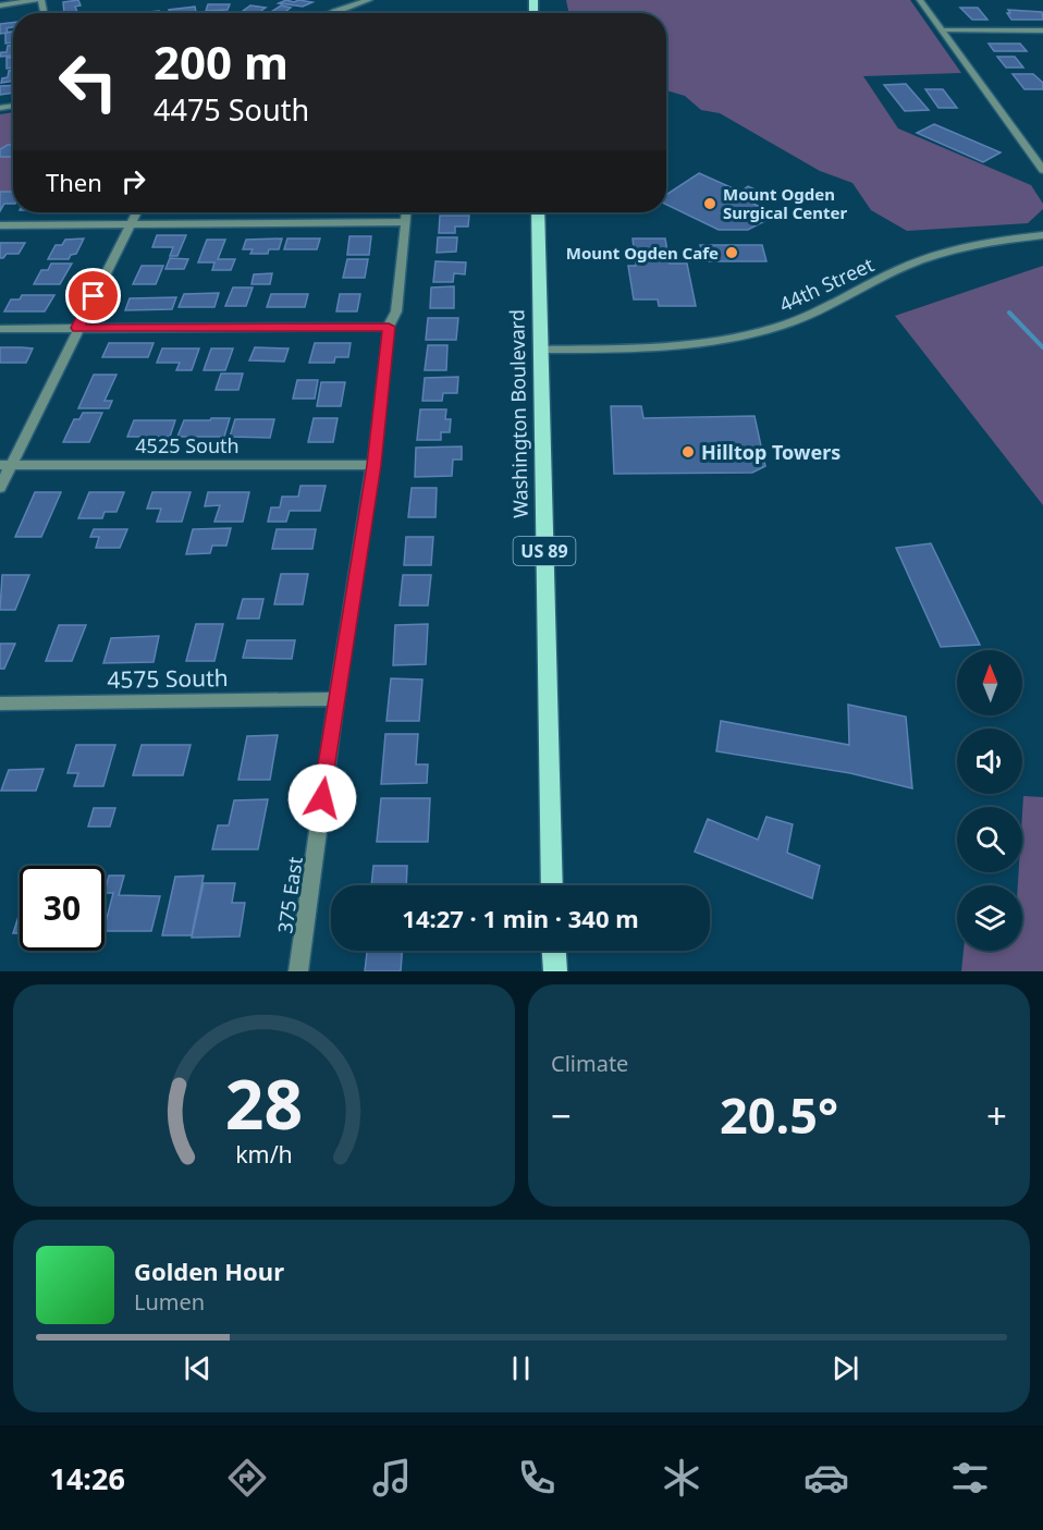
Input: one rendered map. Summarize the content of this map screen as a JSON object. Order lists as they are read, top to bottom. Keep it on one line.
{"streets":{"main road":["Washington Boulevard","US 89"],"street":["44th Street","4525 South","4575 South","375 East"]},"crossings":[["44th Street","Washington Boulevard"],["4525 South","375 East"],["4575 South","375 East"]],"places":["Mount Ogden Surgical Center","Mount Ogden Cafe","Hilltop Towers"],"north":"top","page":{"turn":["200 m","4475 South"],"then":"Then","limit":"30","trip":"14:27 · 1 min · 340 m","tile":"Climate","heat":["−","20.5°","+"],"song":["Golden Hour","Lumen"],"tabs":"14:26","gauge":["28","km/h"]}}
